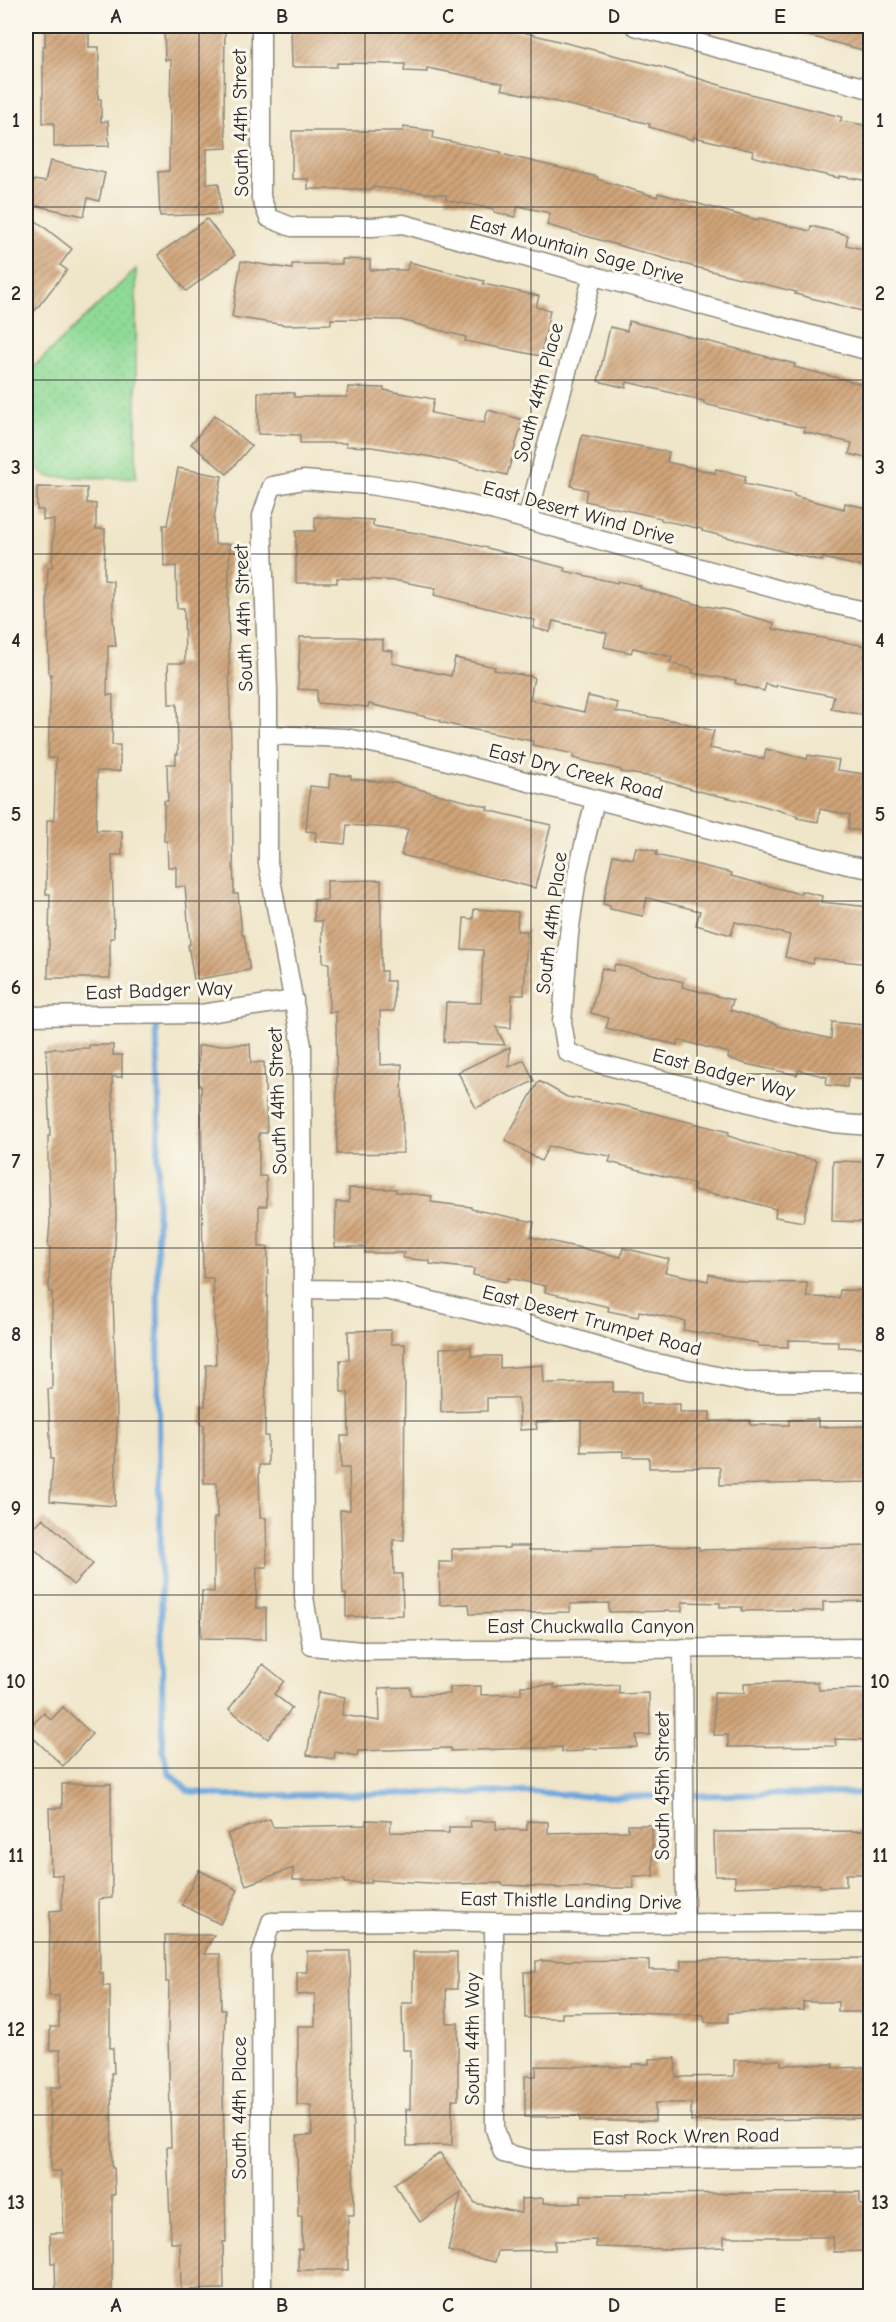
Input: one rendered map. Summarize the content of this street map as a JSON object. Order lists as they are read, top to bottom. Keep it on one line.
{"streets":{"street":["South 44th Street","East Mountain Sage Drive","South 44th Place","East Desert Wind Drive","East Dry Creek Road","East Badger Way","East Desert Trumpet Road","East Chuckwalla Canyon","South 45th Street","East Thistle Landing Drive","South 44th Way","East Rock Wren Road"]},"crossings":[["South 44th Street","East Mountain Sage Drive"],["South 44th Street","East Desert Wind Drive"],["South 44th Street","East Dry Creek Road"],["South 44th Street","East Badger Way"],["South 44th Street","East Desert Trumpet Road"],["South 44th Street","East Chuckwalla Canyon"],["East Mountain Sage Drive","South 44th Place"],["South 44th Place","East Desert Wind Drive"],["South 44th Place","East Dry Creek Road"],["South 44th Place","East Badger Way"],["South 44th Place","East Thistle Landing Drive"],["East Chuckwalla Canyon","South 45th Street"],["South 45th Street","East Thistle Landing Drive"],["East Thistle Landing Drive","South 44th Way"],["South 44th Way","East Rock Wren Road"]],"grid":{"columns":["A","B","C","D","E"],"rows":["1","2","3","4","5","6","7","8","9","10","11","12","13"]}}
